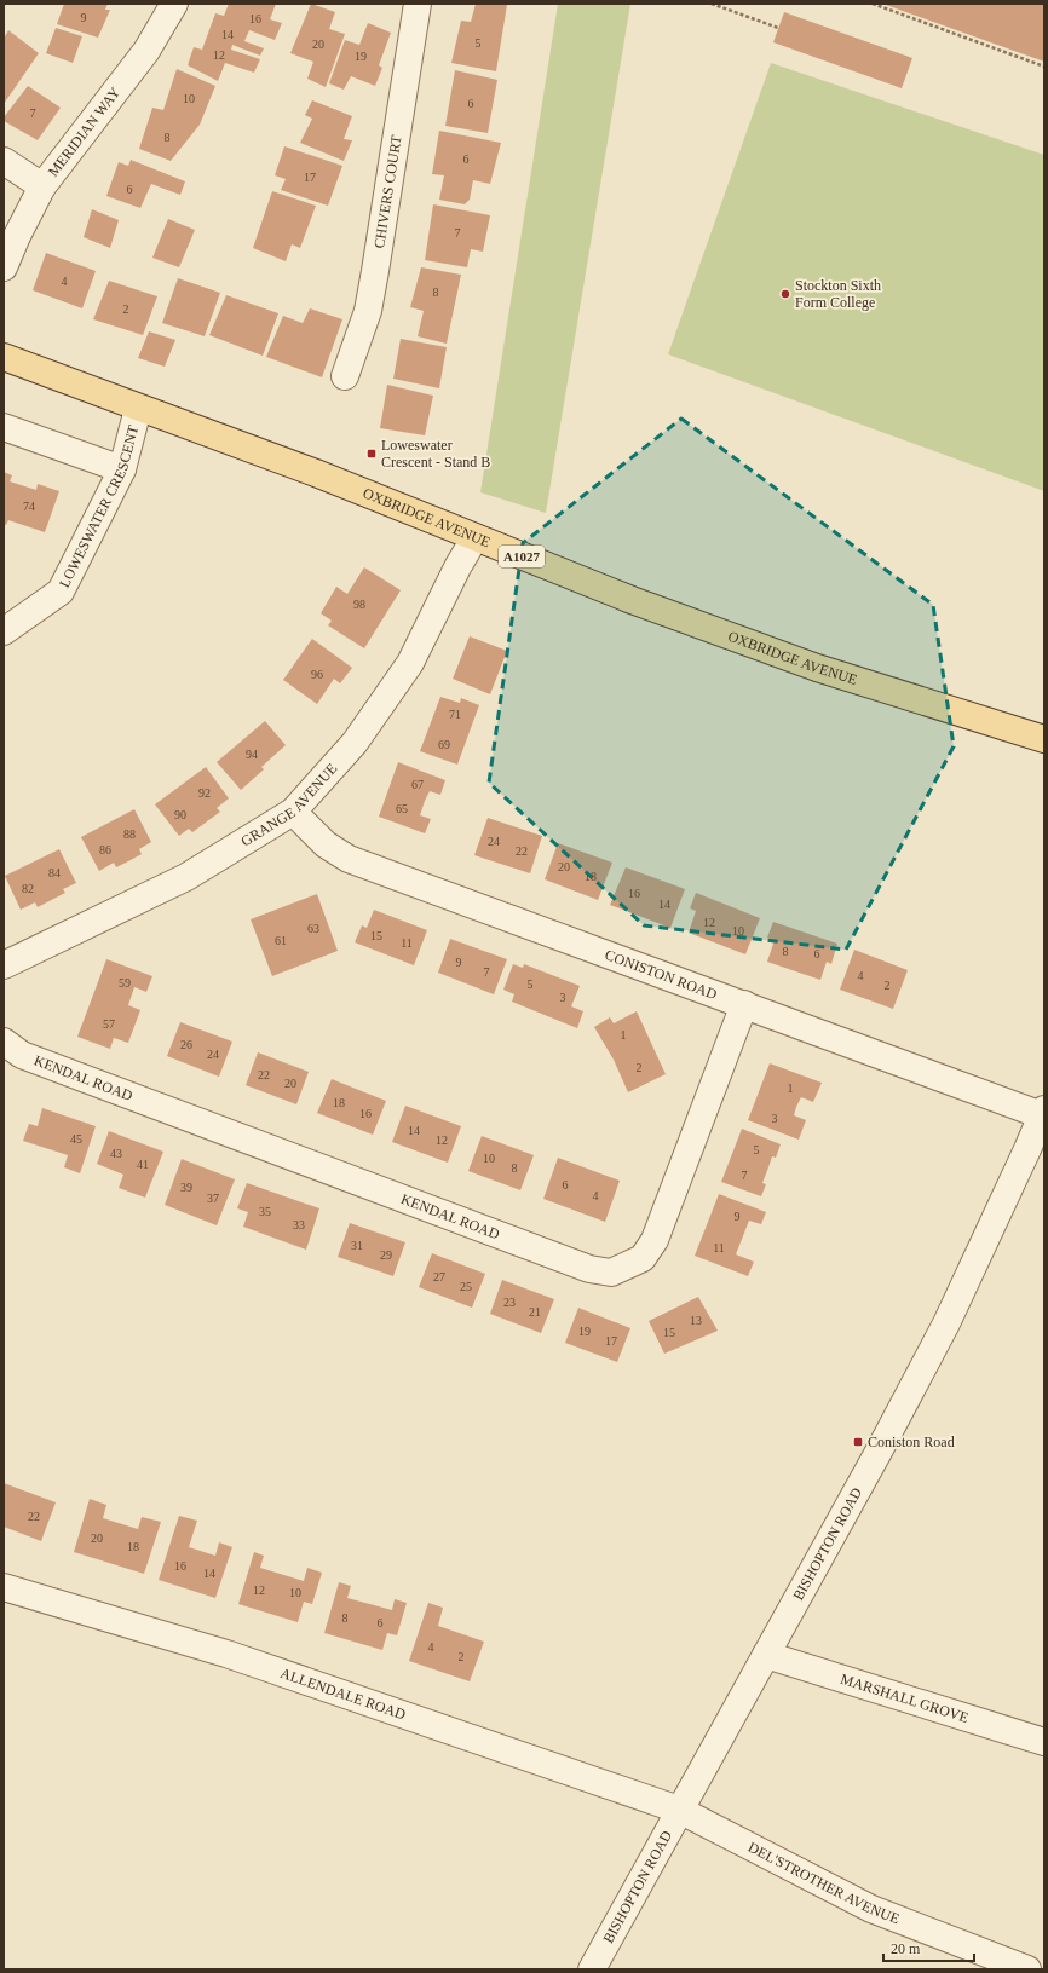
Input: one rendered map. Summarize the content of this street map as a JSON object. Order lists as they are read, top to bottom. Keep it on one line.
{"streets":{"main road":["OXBRIDGE AVENUE","A1027"],"street":["MERIDIAN WAY","CHIVERS COURT","LOWESWATER CRESCENT","GRANGE AVENUE","CONISTON ROAD","KENDAL ROAD","BISHOPTON ROAD","ALLENDALE ROAD","MARSHALL GROVE","DEL'STROTHER AVENUE"]},"crossings":[["LOWESWATER CRESCENT","OXBRIDGE AVENUE"],["OXBRIDGE AVENUE","GRANGE AVENUE"],["GRANGE AVENUE","CONISTON ROAD"],["CONISTON ROAD","KENDAL ROAD"],["CONISTON ROAD","BISHOPTON ROAD"],["BISHOPTON ROAD","ALLENDALE ROAD"],["BISHOPTON ROAD","MARSHALL GROVE"],["BISHOPTON ROAD","DEL'STROTHER AVENUE"],["ALLENDALE ROAD","DEL'STROTHER AVENUE"]],"places":{"other":["Stockton Sixth Form College"],"transit":["Loweswater Crescent - Stand B","Coniston Road"]},"house_numbers":["9","16","14","5","20","12","19","10","6","7","8","6","17","6","7","4","8","2","74","98","96","71","69","94","67","92","65","90","88","24","86","22","20","84","18","82","16","14","12","63","10","15","61","11","8","6","9","7","4","59","5","2","3","57","1","26","24","2","22","20","1","18","16","3","14","45","12","5","43","10","41","8","7","6","39","4","37","35","9","33","31","11","29","27","25","23","21","13","19","15","17","22","20","18","16","14","12","10","8","6","4","2"],"scale_bar":"20 m"}
